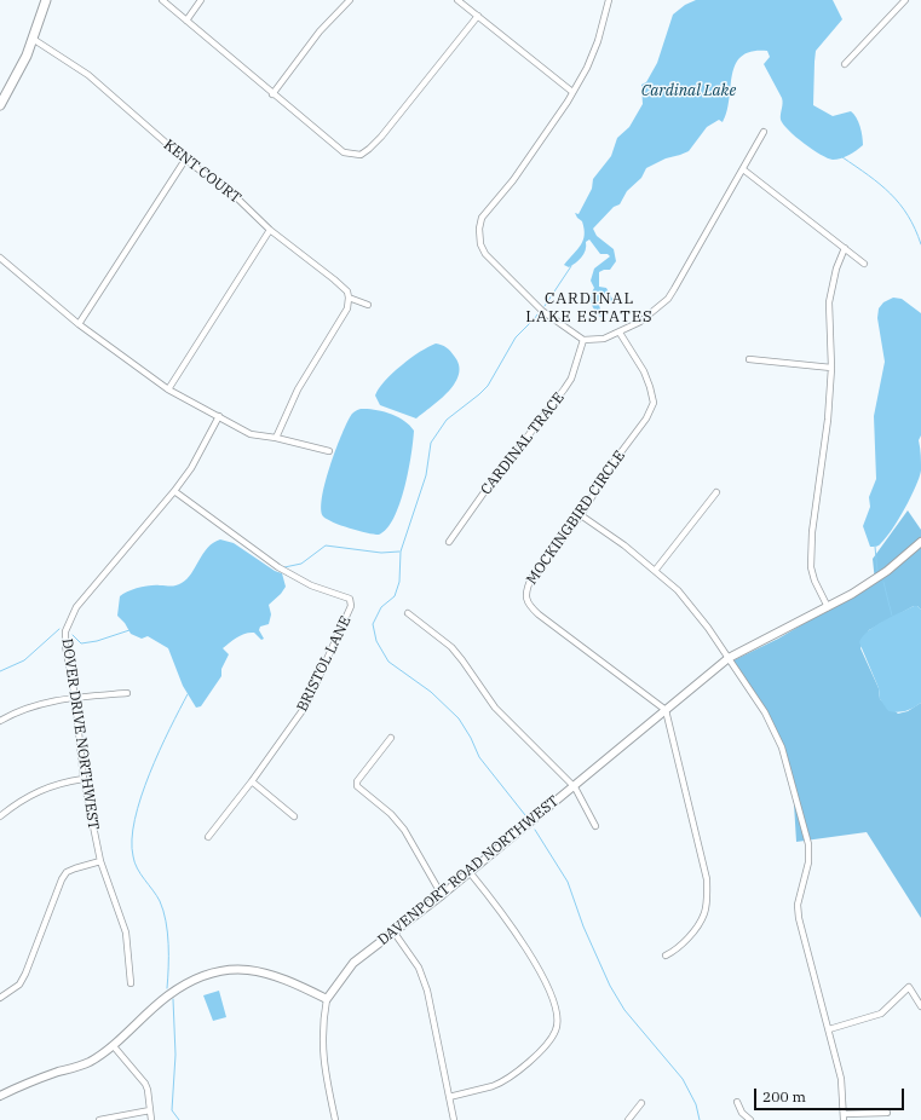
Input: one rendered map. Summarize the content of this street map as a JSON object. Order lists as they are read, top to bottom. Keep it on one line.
{"streets":{"street":["KENT COURT","CARDINAL TRACE","MOCKINGBIRD CIRCLE","BRISTOL LANE","DOVER DRIVE NORTHWEST","DAVENPORT ROAD NORTHWEST"]},"crossings":[["MOCKINGBIRD CIRCLE","DAVENPORT ROAD NORTHWEST"],["BRISTOL LANE","DOVER DRIVE NORTHWEST"]],"districts":["CARDINAL LAKE ESTATES"],"water":["Cardinal Lake"],"scale_bar":"200 m"}
